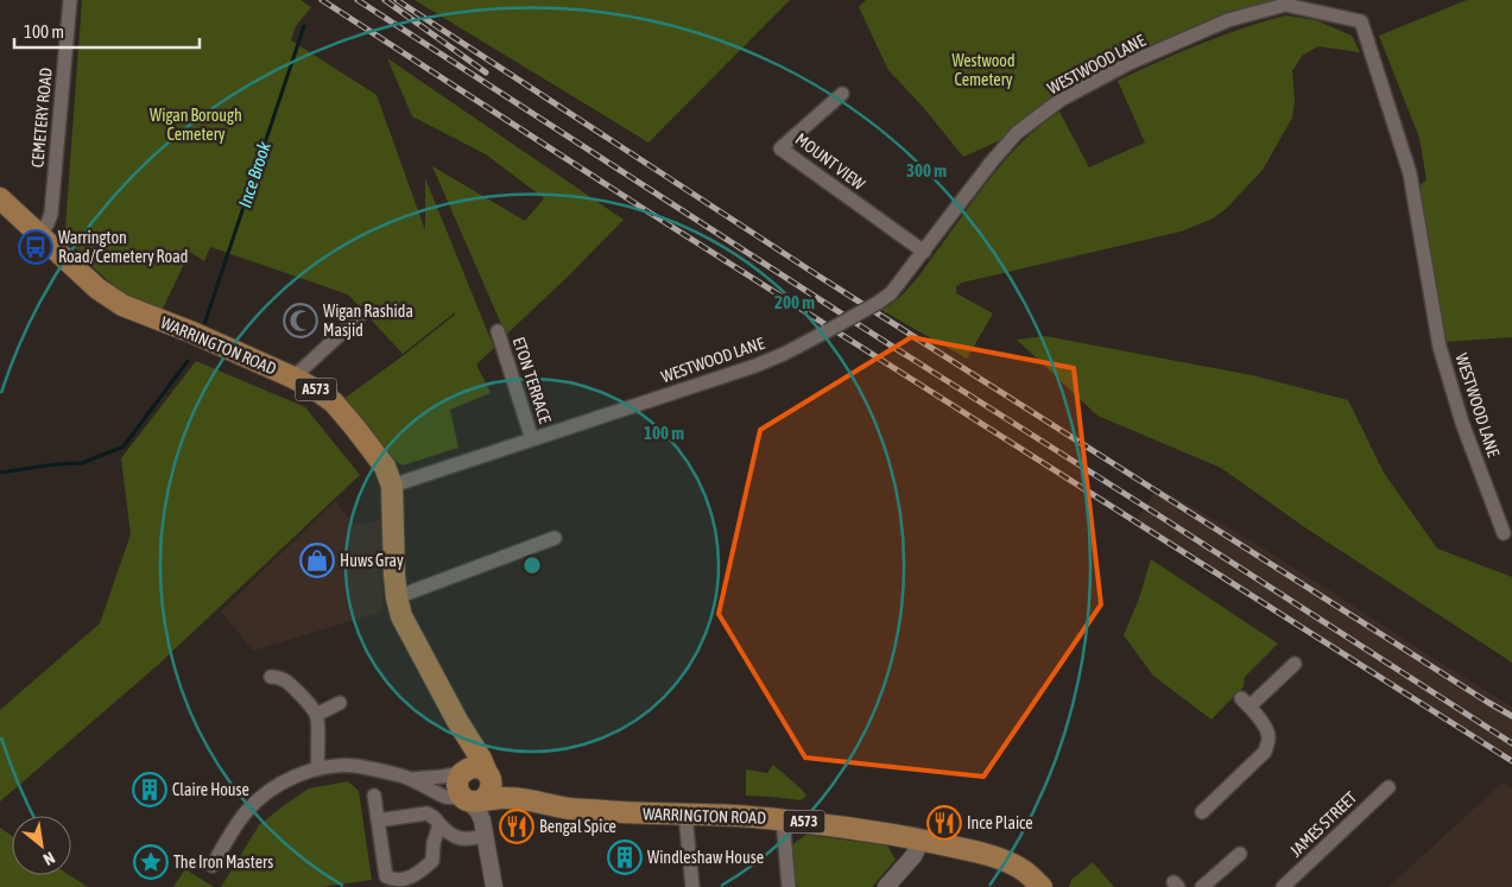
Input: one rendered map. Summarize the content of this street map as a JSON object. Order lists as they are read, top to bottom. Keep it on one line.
{"streets":{"main road":["WARRINGTON ROAD","A573"],"street":["WESTWOOD LANE","CEMETERY ROAD","MOUNT VIEW","ETON TERRACE","JAMES STREET"]},"crossings":[["WESTWOOD LANE","MOUNT VIEW"],["WESTWOOD LANE","WARRINGTON ROAD"],["WESTWOOD LANE","ETON TERRACE"],["CEMETERY ROAD","WARRINGTON ROAD"],["WARRINGTON ROAD","A573"]],"water":["Ince Brook"],"parks":["Westwood Cemetery","Wigan Borough Cemetery"],"places":{"bus stop":["Warrington Road/Cemetery Road"],"mosque":["Wigan Rashida Masjid"],"shop":["Huws Gray"],"building":["Claire House","Windleshaw House"],"restaurant":["Ince Plaice","Bengal Spice"],"place":["The Iron Masters"]},"scale_bar":"100 m","north":"bottom right","rings":["300 m","200 m","100 m"]}
